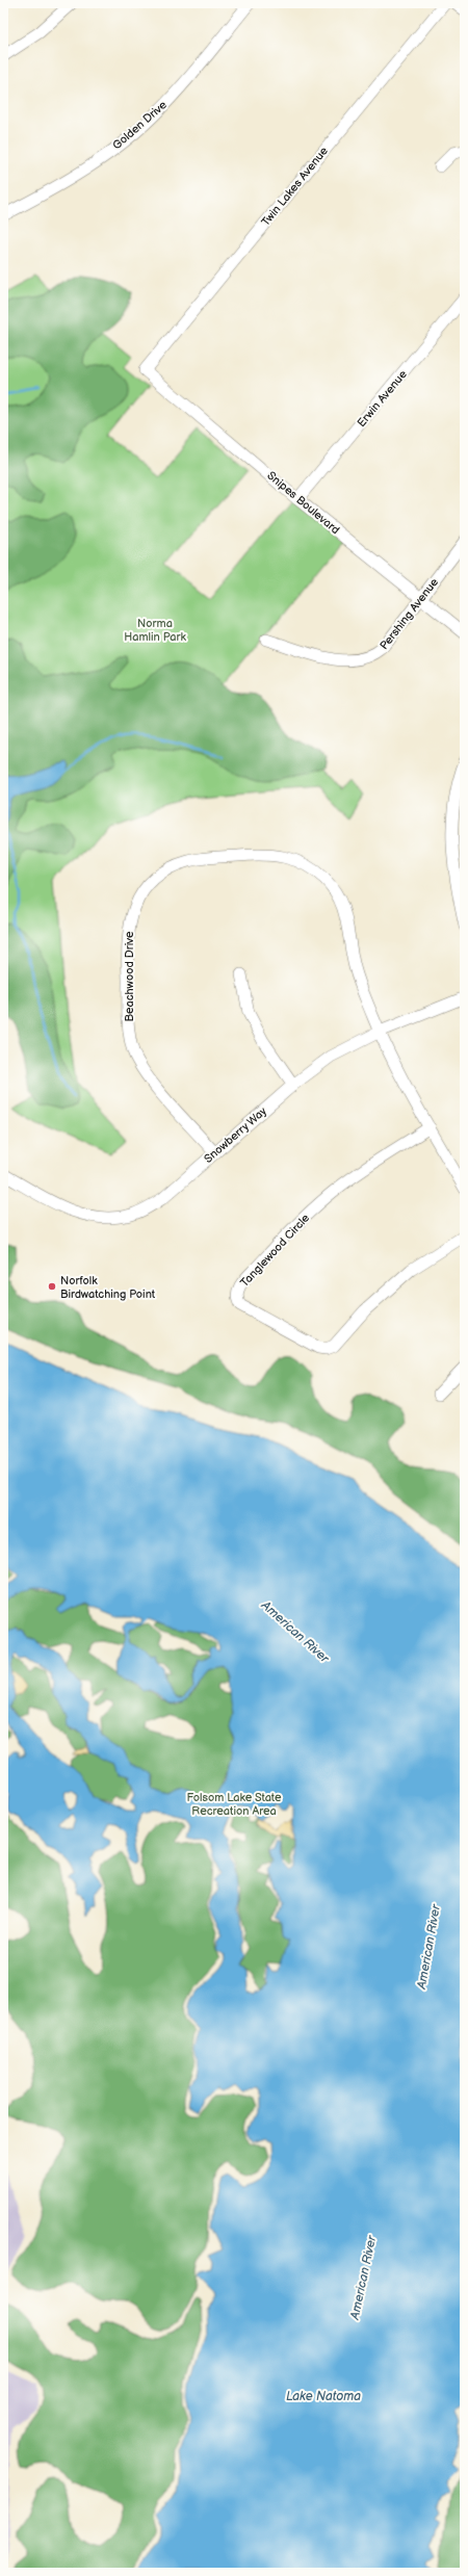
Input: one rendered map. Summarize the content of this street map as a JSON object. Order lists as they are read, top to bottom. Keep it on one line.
{"streets":{"street":["Golden Drive","Twin Lakes Avenue","Erwin Avenue","Snipes Boulevard","Pershing Avenue","Beachwood Drive","Snowberry Way","Tanglewood Circle"]},"crossings":[["Twin Lakes Avenue","Snipes Boulevard"],["Erwin Avenue","Snipes Boulevard"],["Snipes Boulevard","Pershing Avenue"],["Beachwood Drive","Snowberry Way"],["Beachwood Drive","Tanglewood Circle"]],"water":["American River","Lake Natoma"],"parks":["Norma Hamlin Park","Folsom Lake State Recreation Area"],"places":["Norfolk Birdwatching Point"]}
